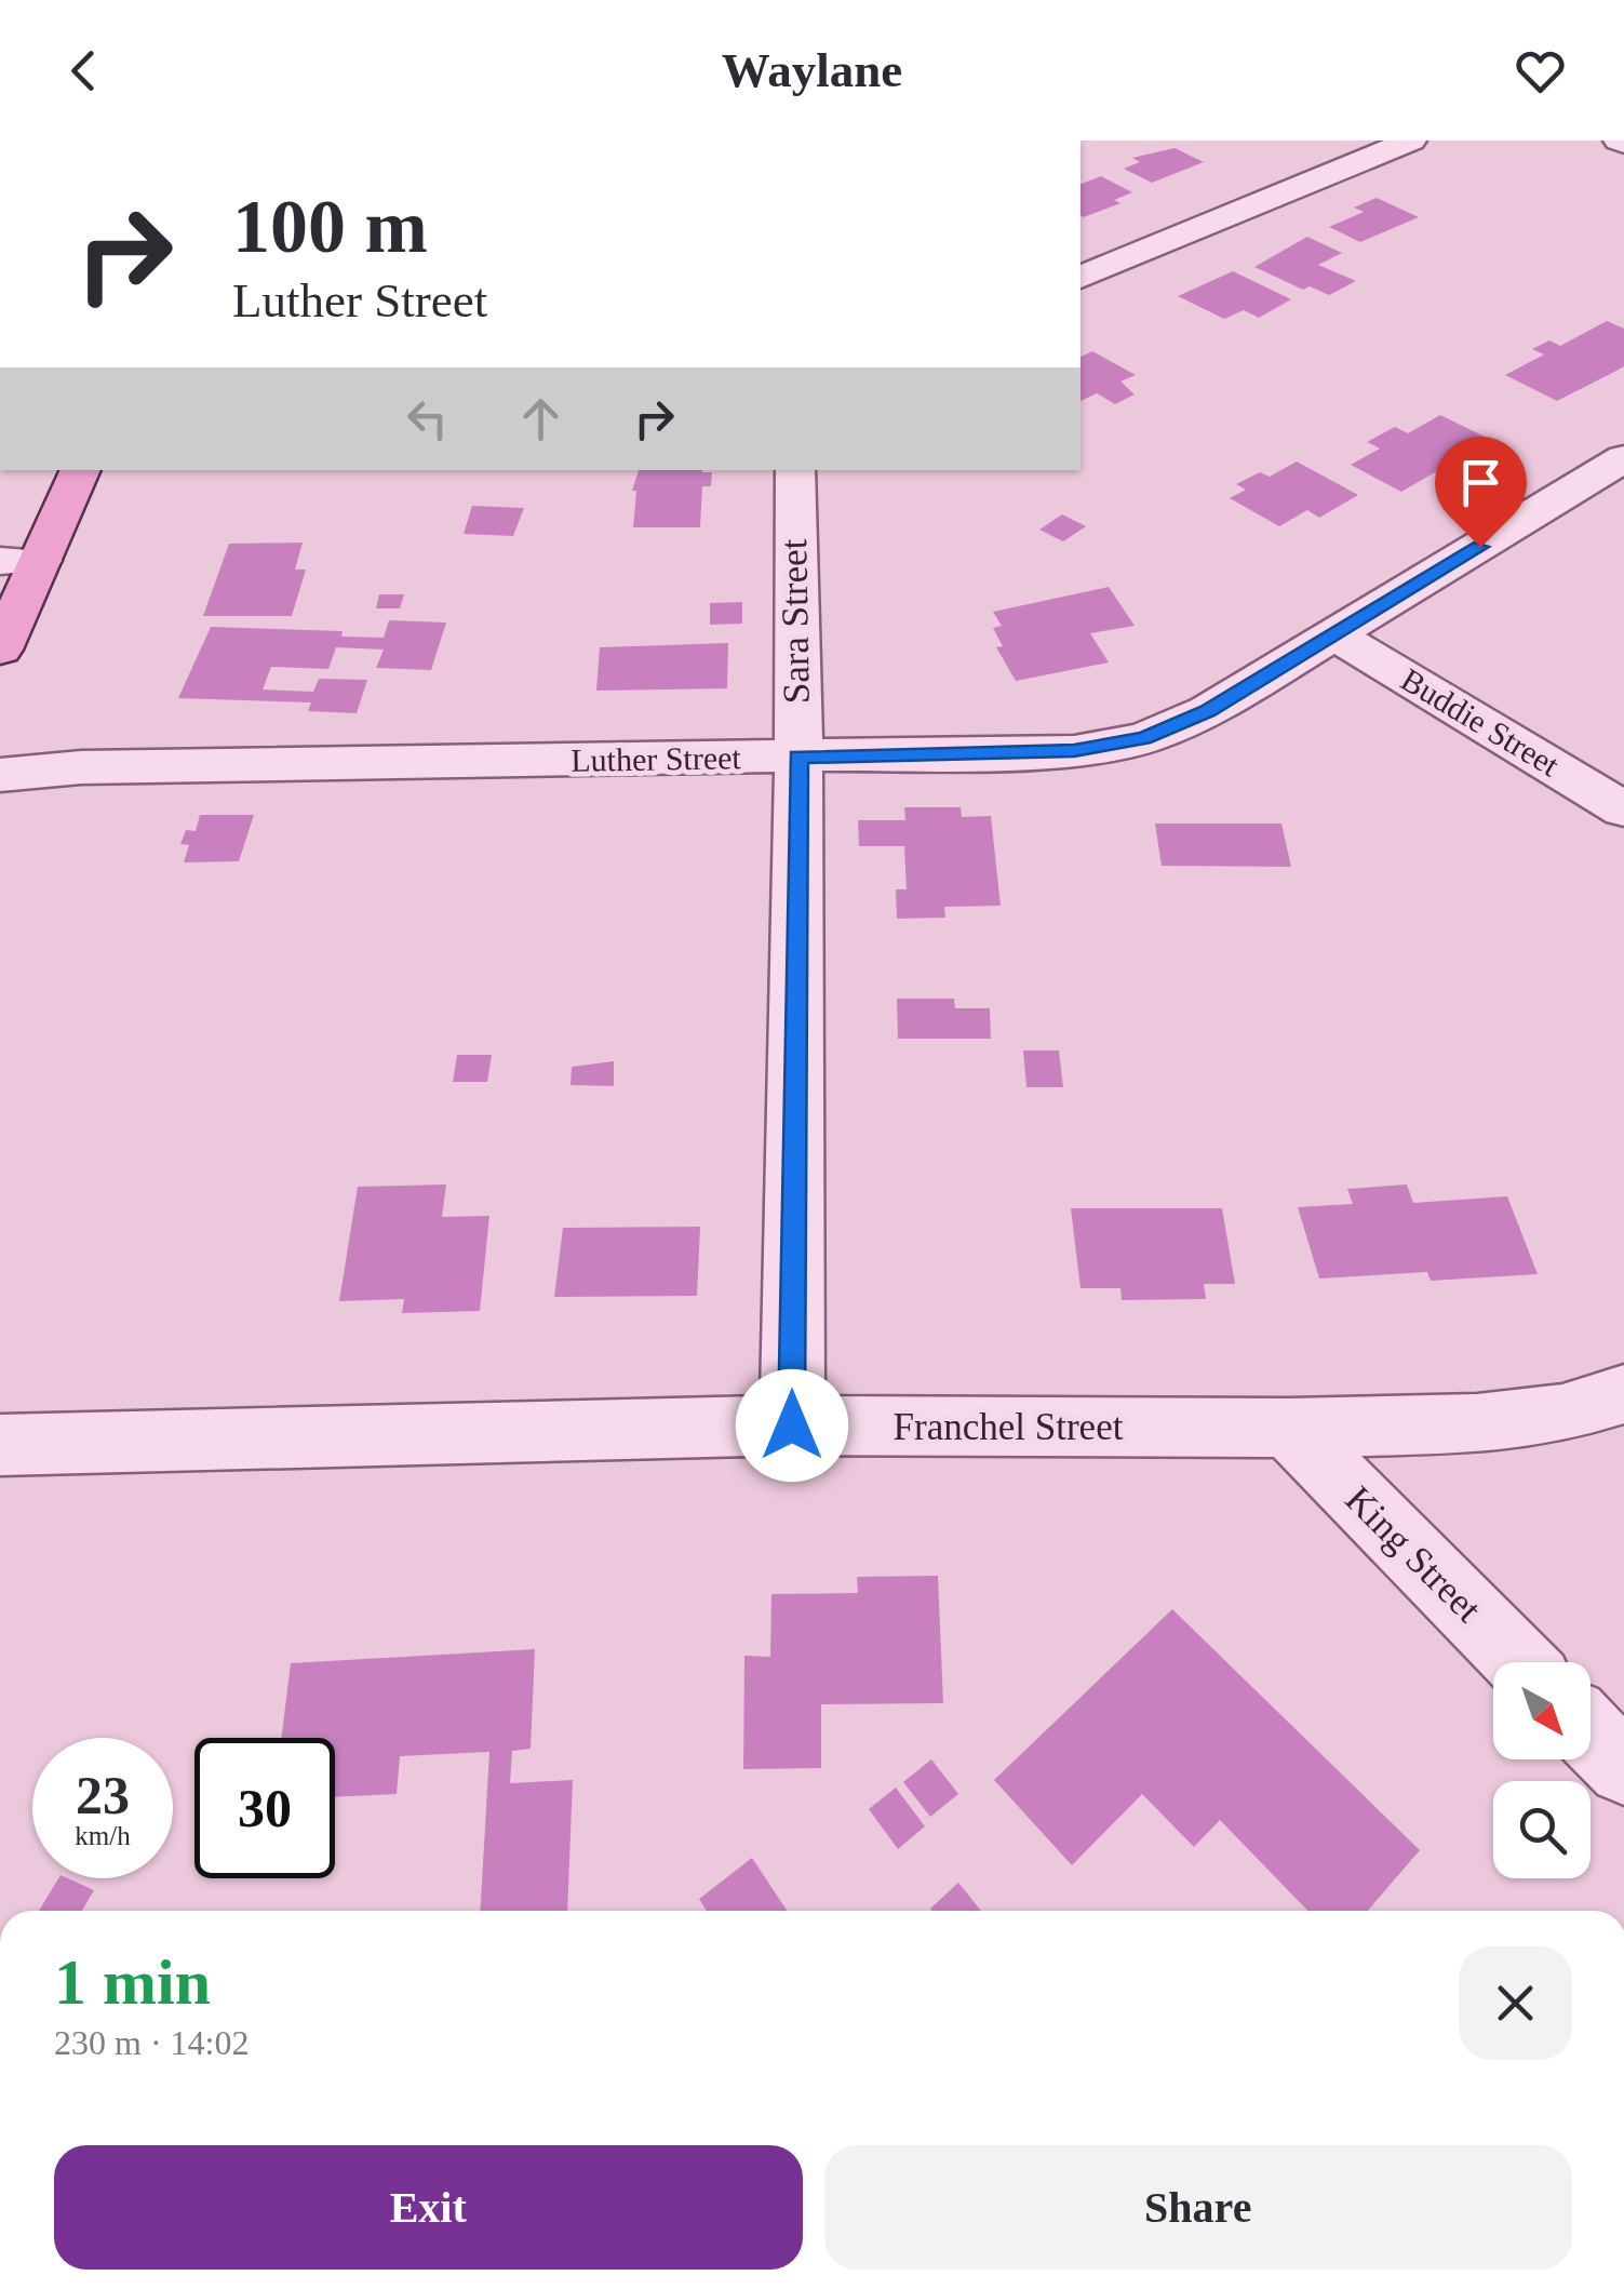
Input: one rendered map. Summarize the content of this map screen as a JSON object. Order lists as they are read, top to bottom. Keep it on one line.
{"streets":{"street":["Sara Street","Buddie Street","Luther Street","Franchel Street","King Street"]},"crossings":[["Sara Street","Luther Street"],["Sara Street","Franchel Street"],["Buddie Street","Luther Street"],["Franchel Street","King Street"]],"north":"bottom right","page":{"header":"Waylane","turn":["100 m","Luther Street"],"speed":"23 km/h","limit":"30","heading":["1 min","230 m · 14:02"],"buttons":["Exit","Share"]}}
